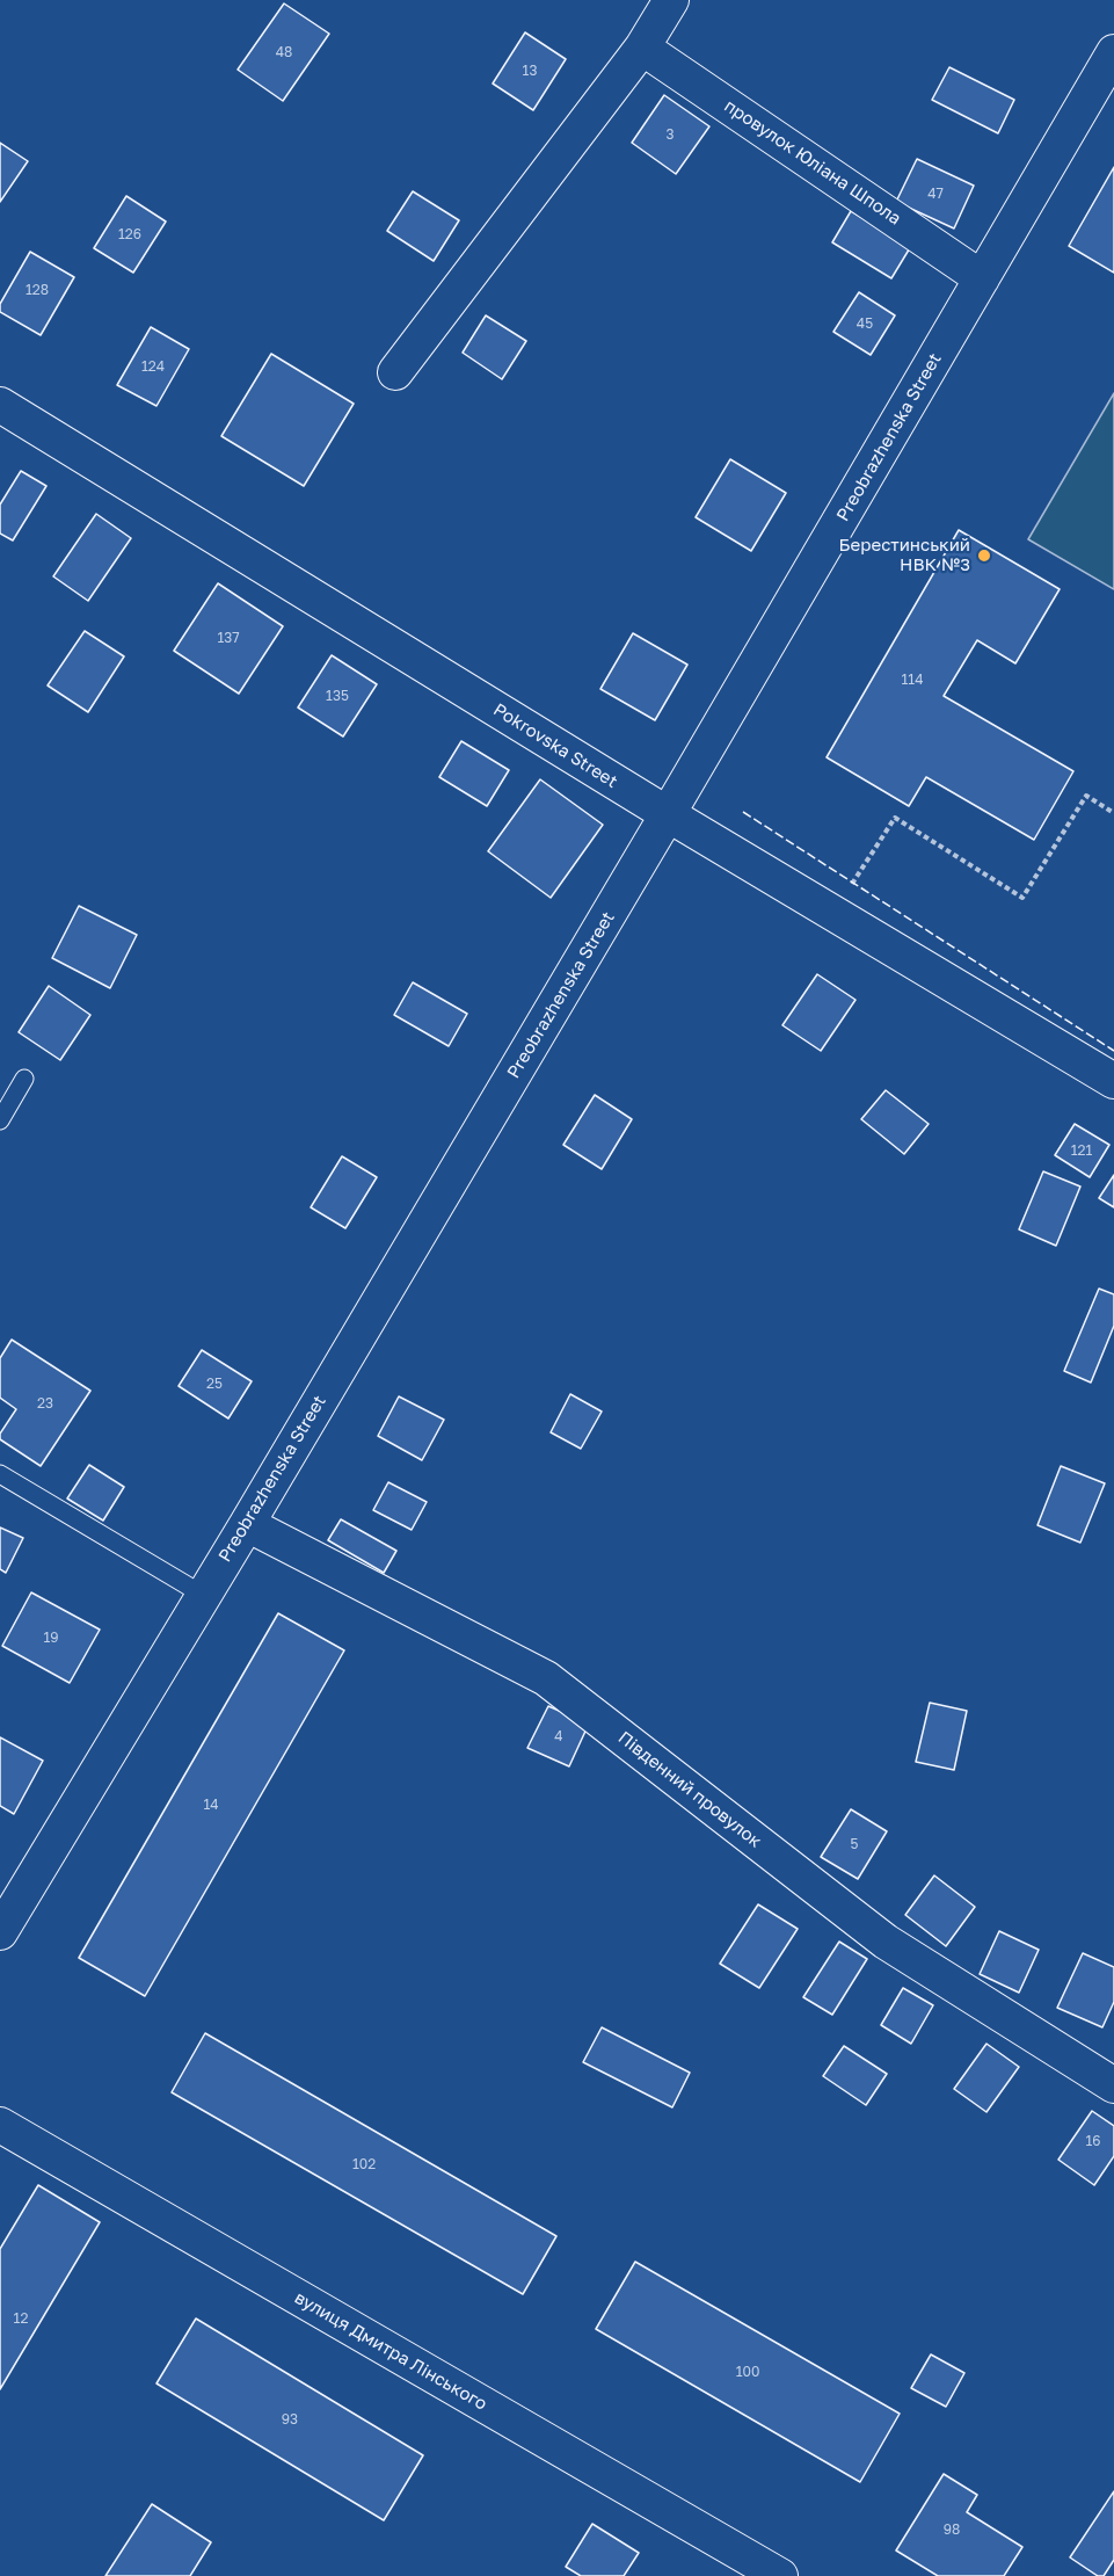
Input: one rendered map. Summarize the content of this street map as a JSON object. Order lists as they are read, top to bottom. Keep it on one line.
{"streets":{"street":["провулок Юліана Шпола","Preobrazhenska Street","Pokrovska Street","Південний провулок","вулиця Дмитра Лінського"]},"crossings":[["провулок Юліана Шпола","Preobrazhenska Street"],["Preobrazhenska Street","Pokrovska Street"],["Preobrazhenska Street","Південний провулок"]],"places":["Берестинський НВК №3"],"house_numbers":["48","13","3","47","126","128","45","124","137","114","135","121","25","23","19","4","14","5","16","102","12","100","93","98"]}
